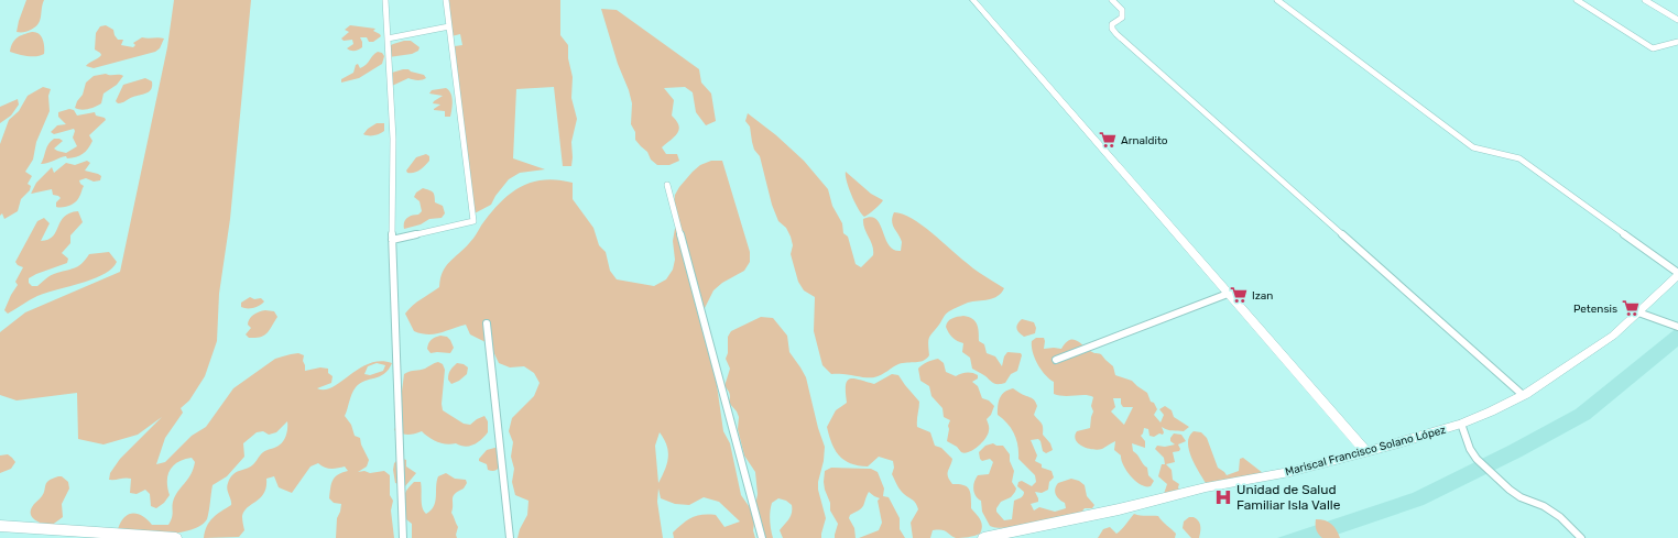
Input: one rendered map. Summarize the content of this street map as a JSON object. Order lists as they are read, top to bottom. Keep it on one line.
{"streets":{"street":["Mariscal Francisco Solano López"]},"places":{"supermarket":["Arnaldito","Izan","Petensis"],"hospital":["Unidad de Salud Familiar Isla Valle"]}}
